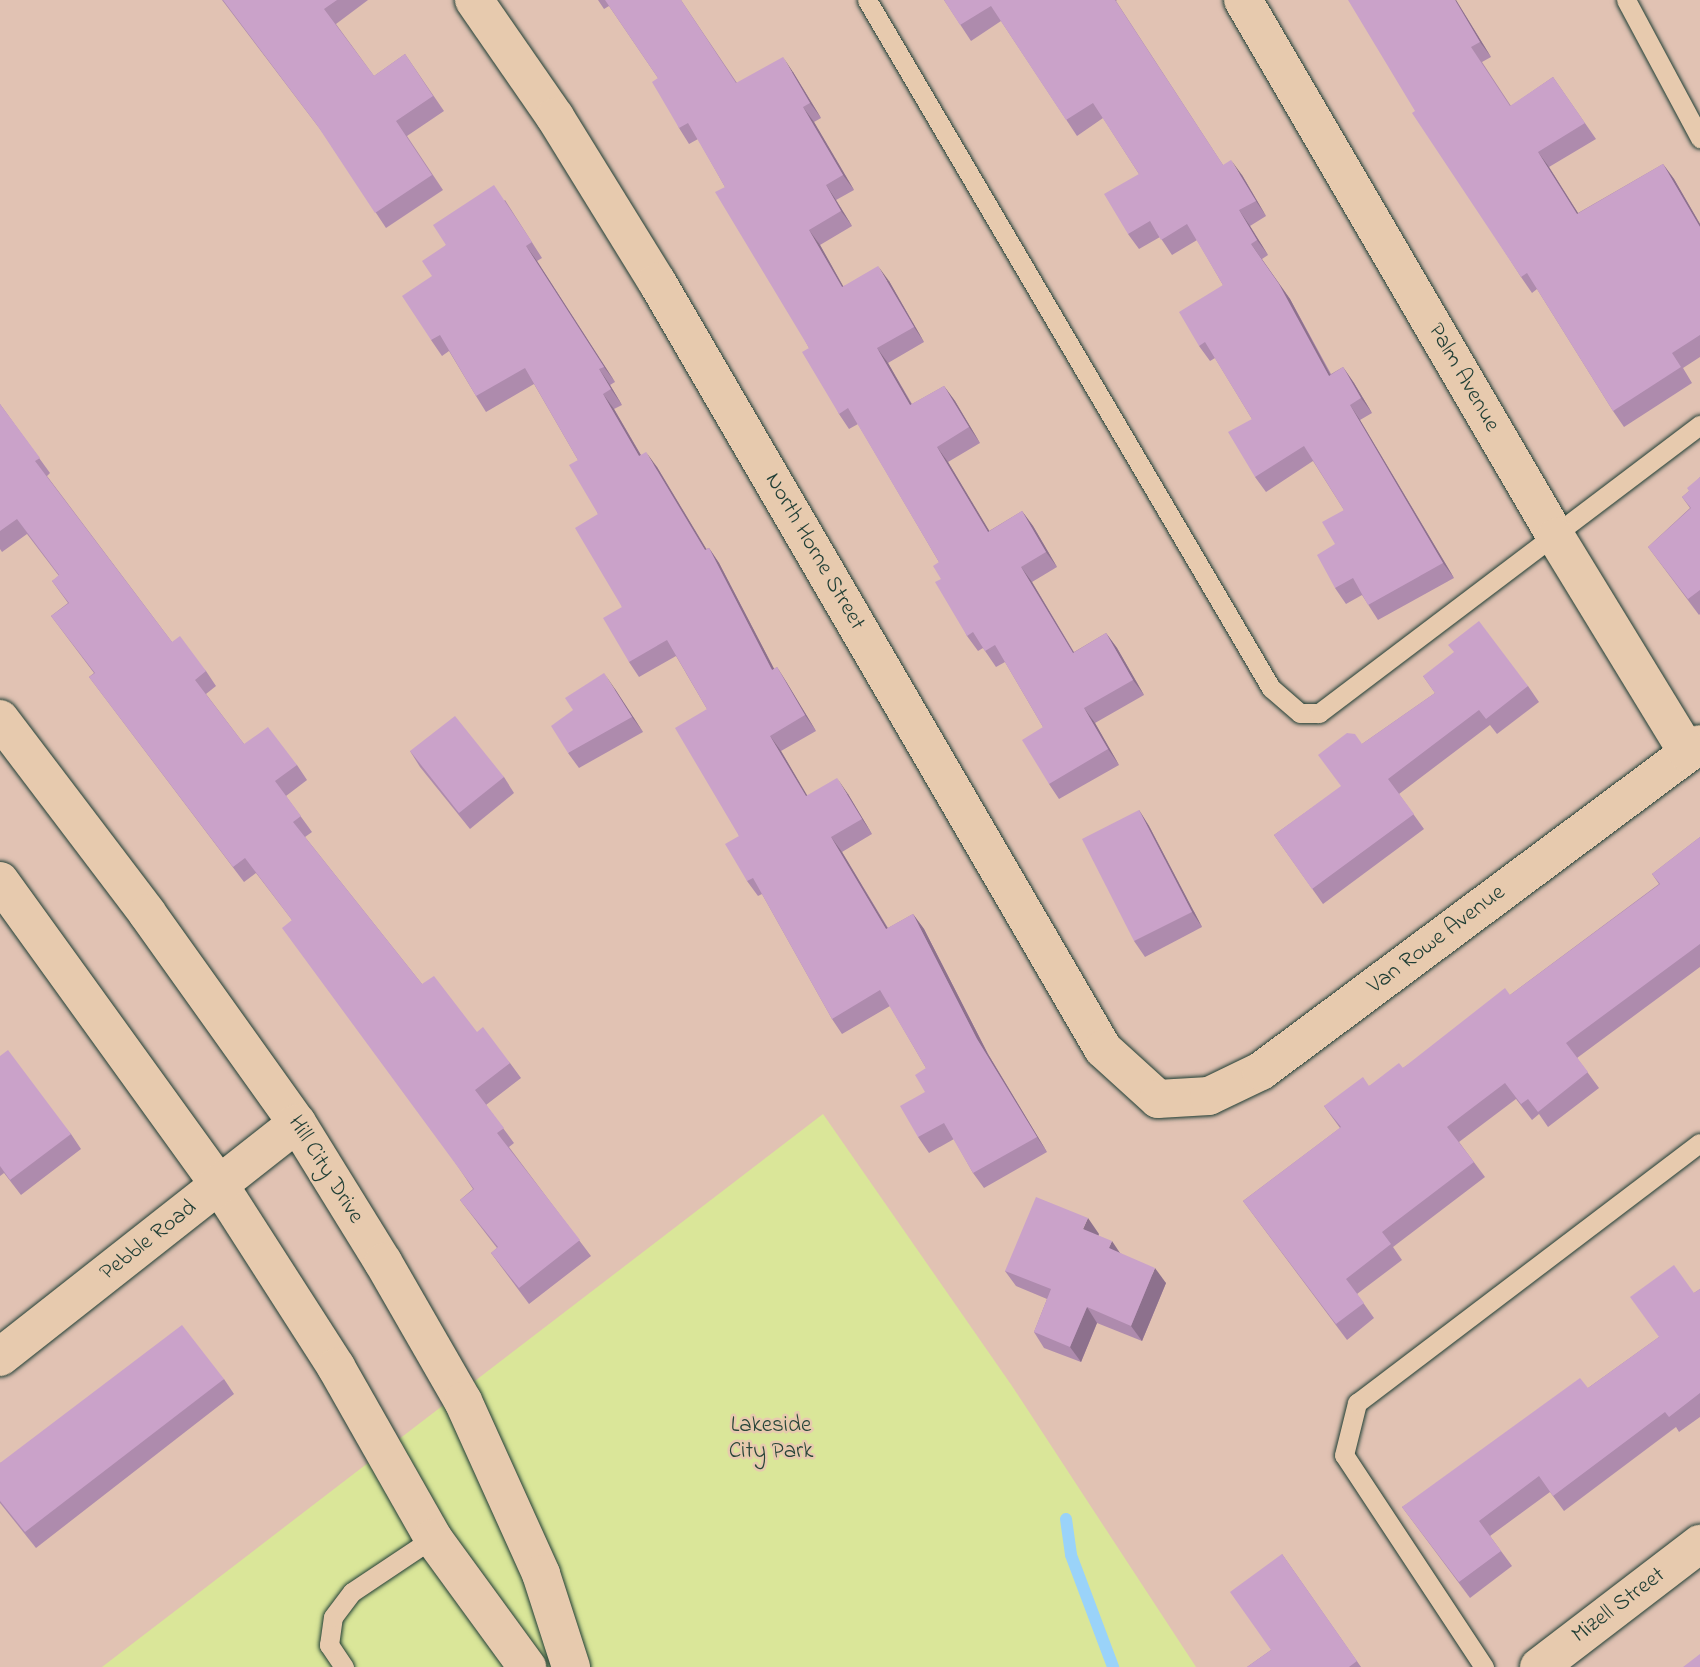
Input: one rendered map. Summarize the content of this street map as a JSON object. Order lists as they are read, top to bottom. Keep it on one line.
{"streets":{"street":["Palm Avenue","North Horne Street","Van Rowe Avenue","Hill City Drive","Pebble Road","Mizell Street"]},"crossings":[["Palm Avenue","Van Rowe Avenue"],["North Horne Street","Van Rowe Avenue"],["Hill City Drive","Pebble Road"]],"parks":["Lakeside City Park"]}
